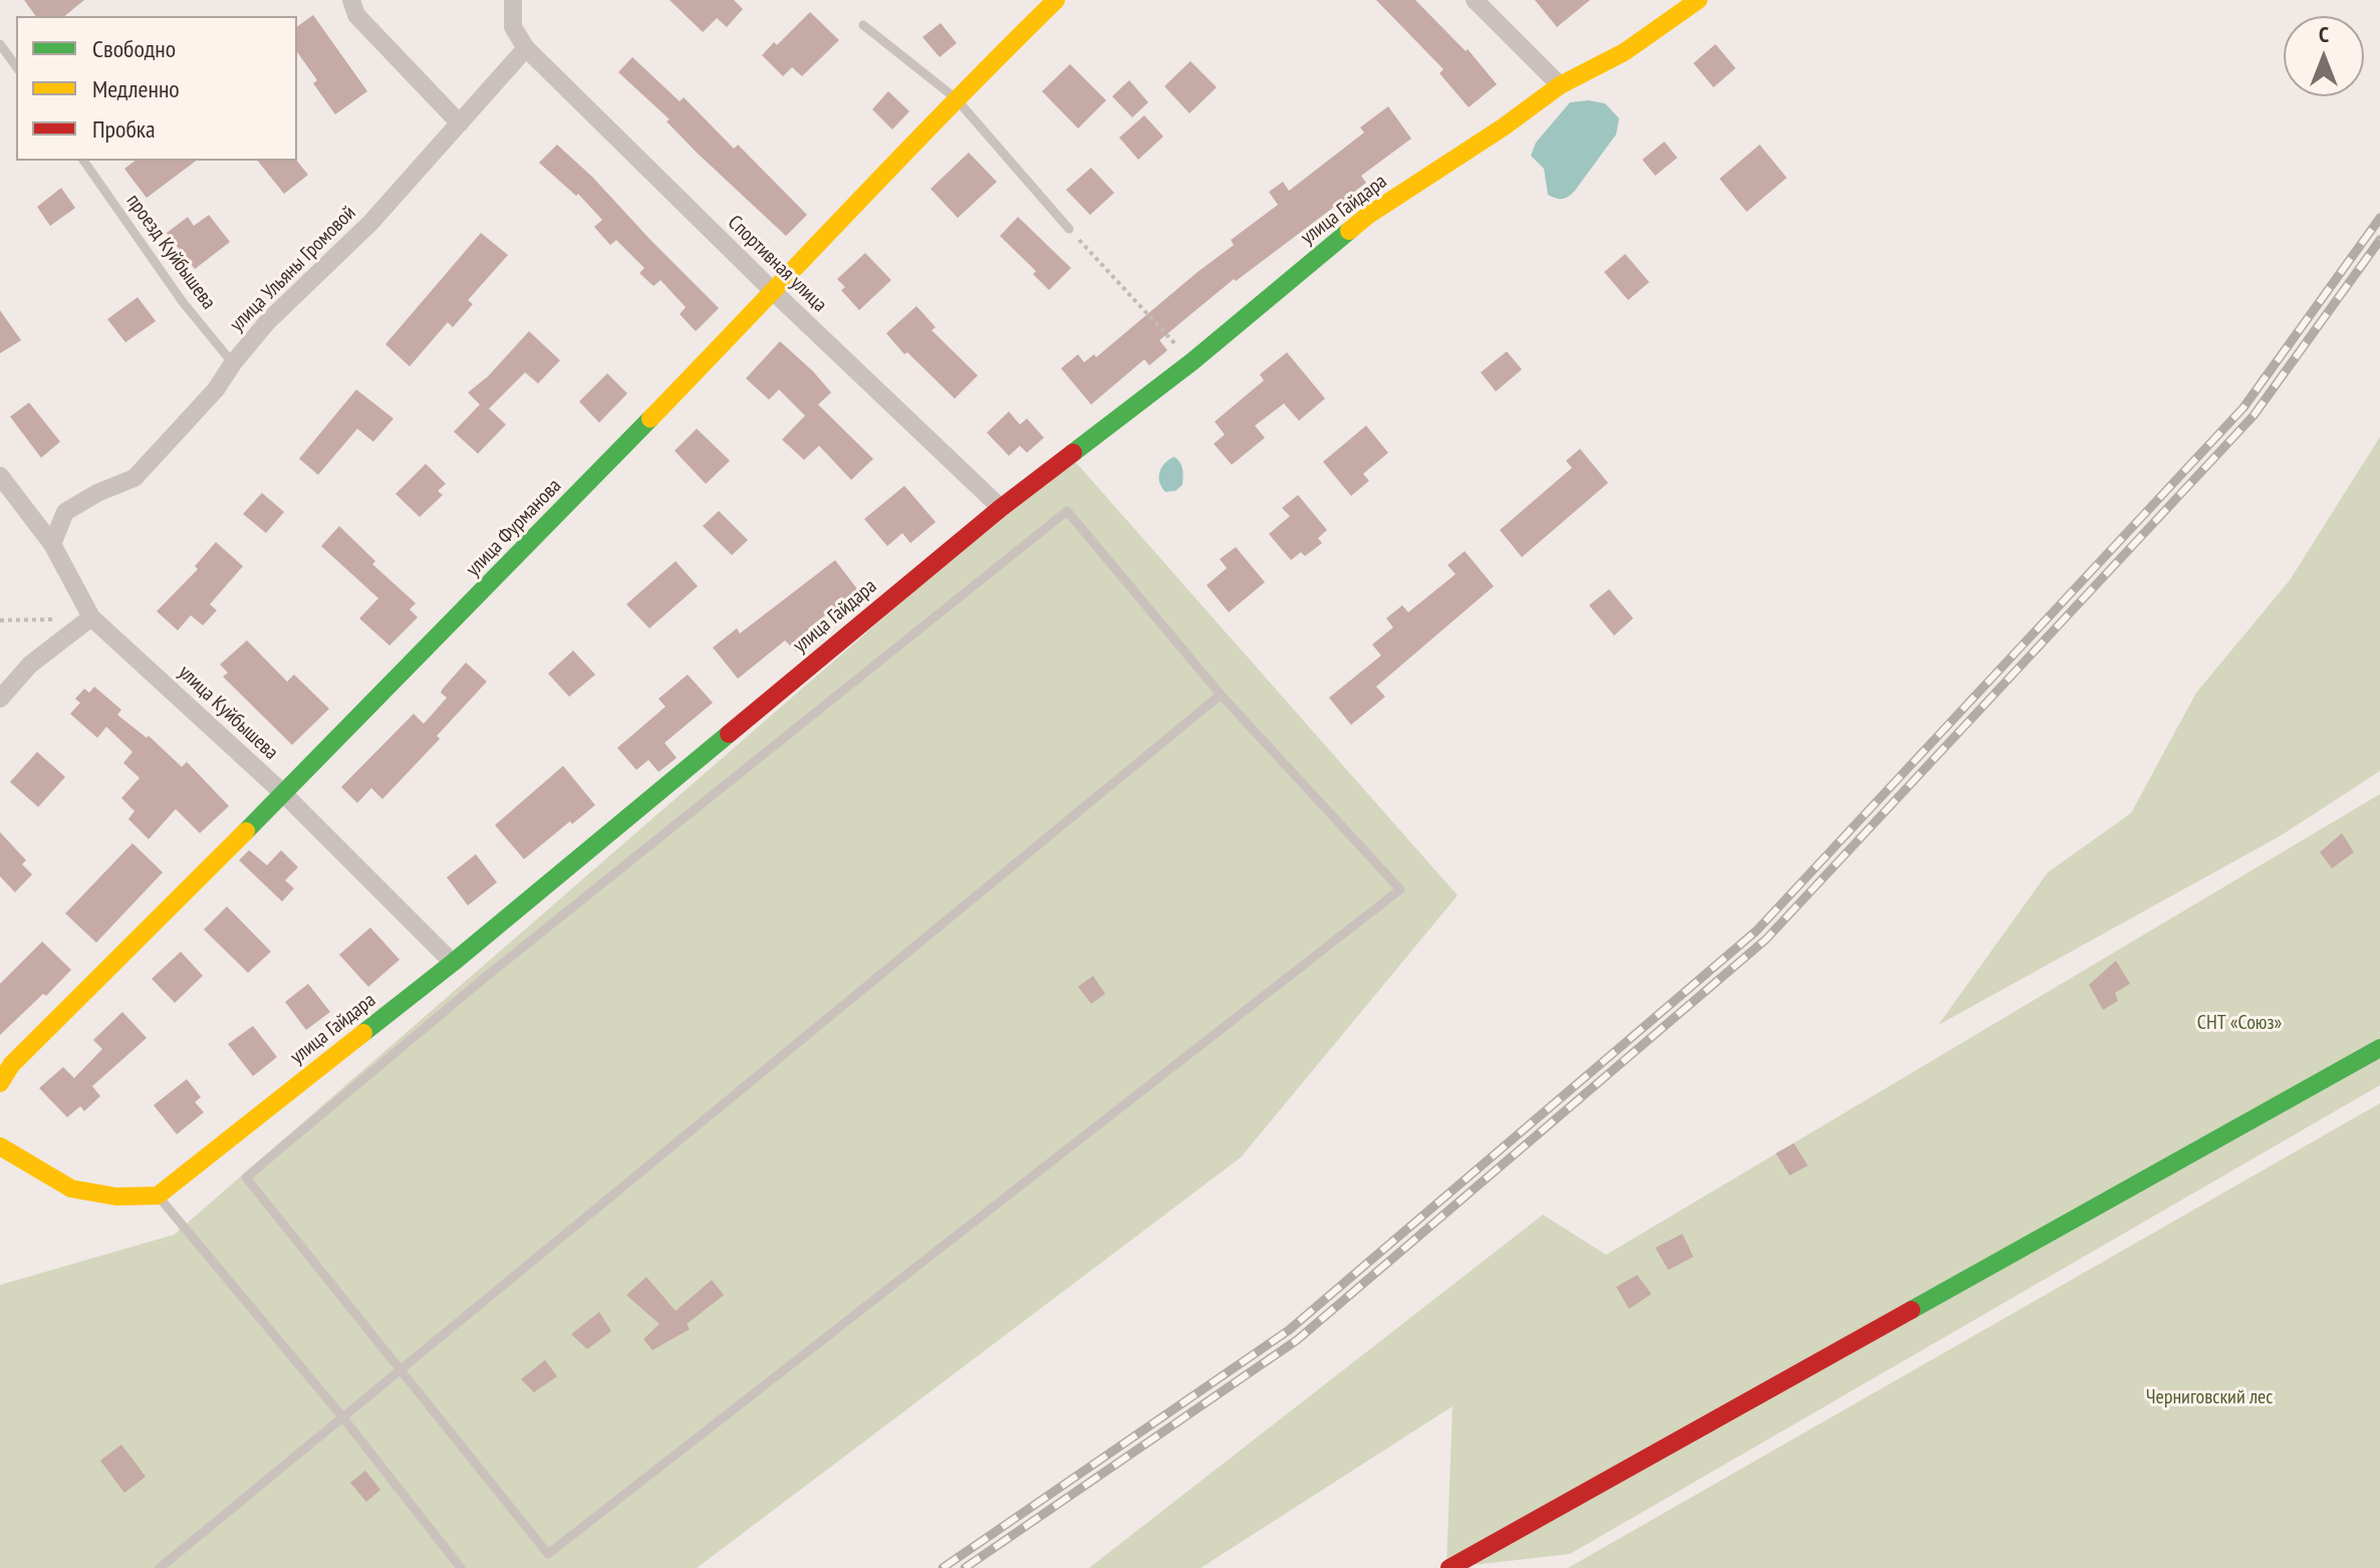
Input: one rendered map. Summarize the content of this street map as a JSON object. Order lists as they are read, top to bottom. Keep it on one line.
{"streets":{"street":["улица Гайдара","Спортивная улица","улица Ульяны Громовой","улица Фурманова","улица Куйбышева"],"lane":["проезд Куйбышева"]},"crossings":[["улица Гайдара","Спортивная улица"],["улица Гайдара","улица Куйбышева"],["проезд Куйбышева","улица Ульяны Громовой"],["Спортивная улица","улица Ульяны Громовой"],["Спортивная улица","улица Фурманова"],["улица Ульяны Громовой","улица Куйбышева"],["улица Фурманова","улица Куйбышева"]],"parks":["СНТ «Союз»","Черниговский лес"],"legend":["Свободно","Медленно","Пробка"],"north":"top"}
